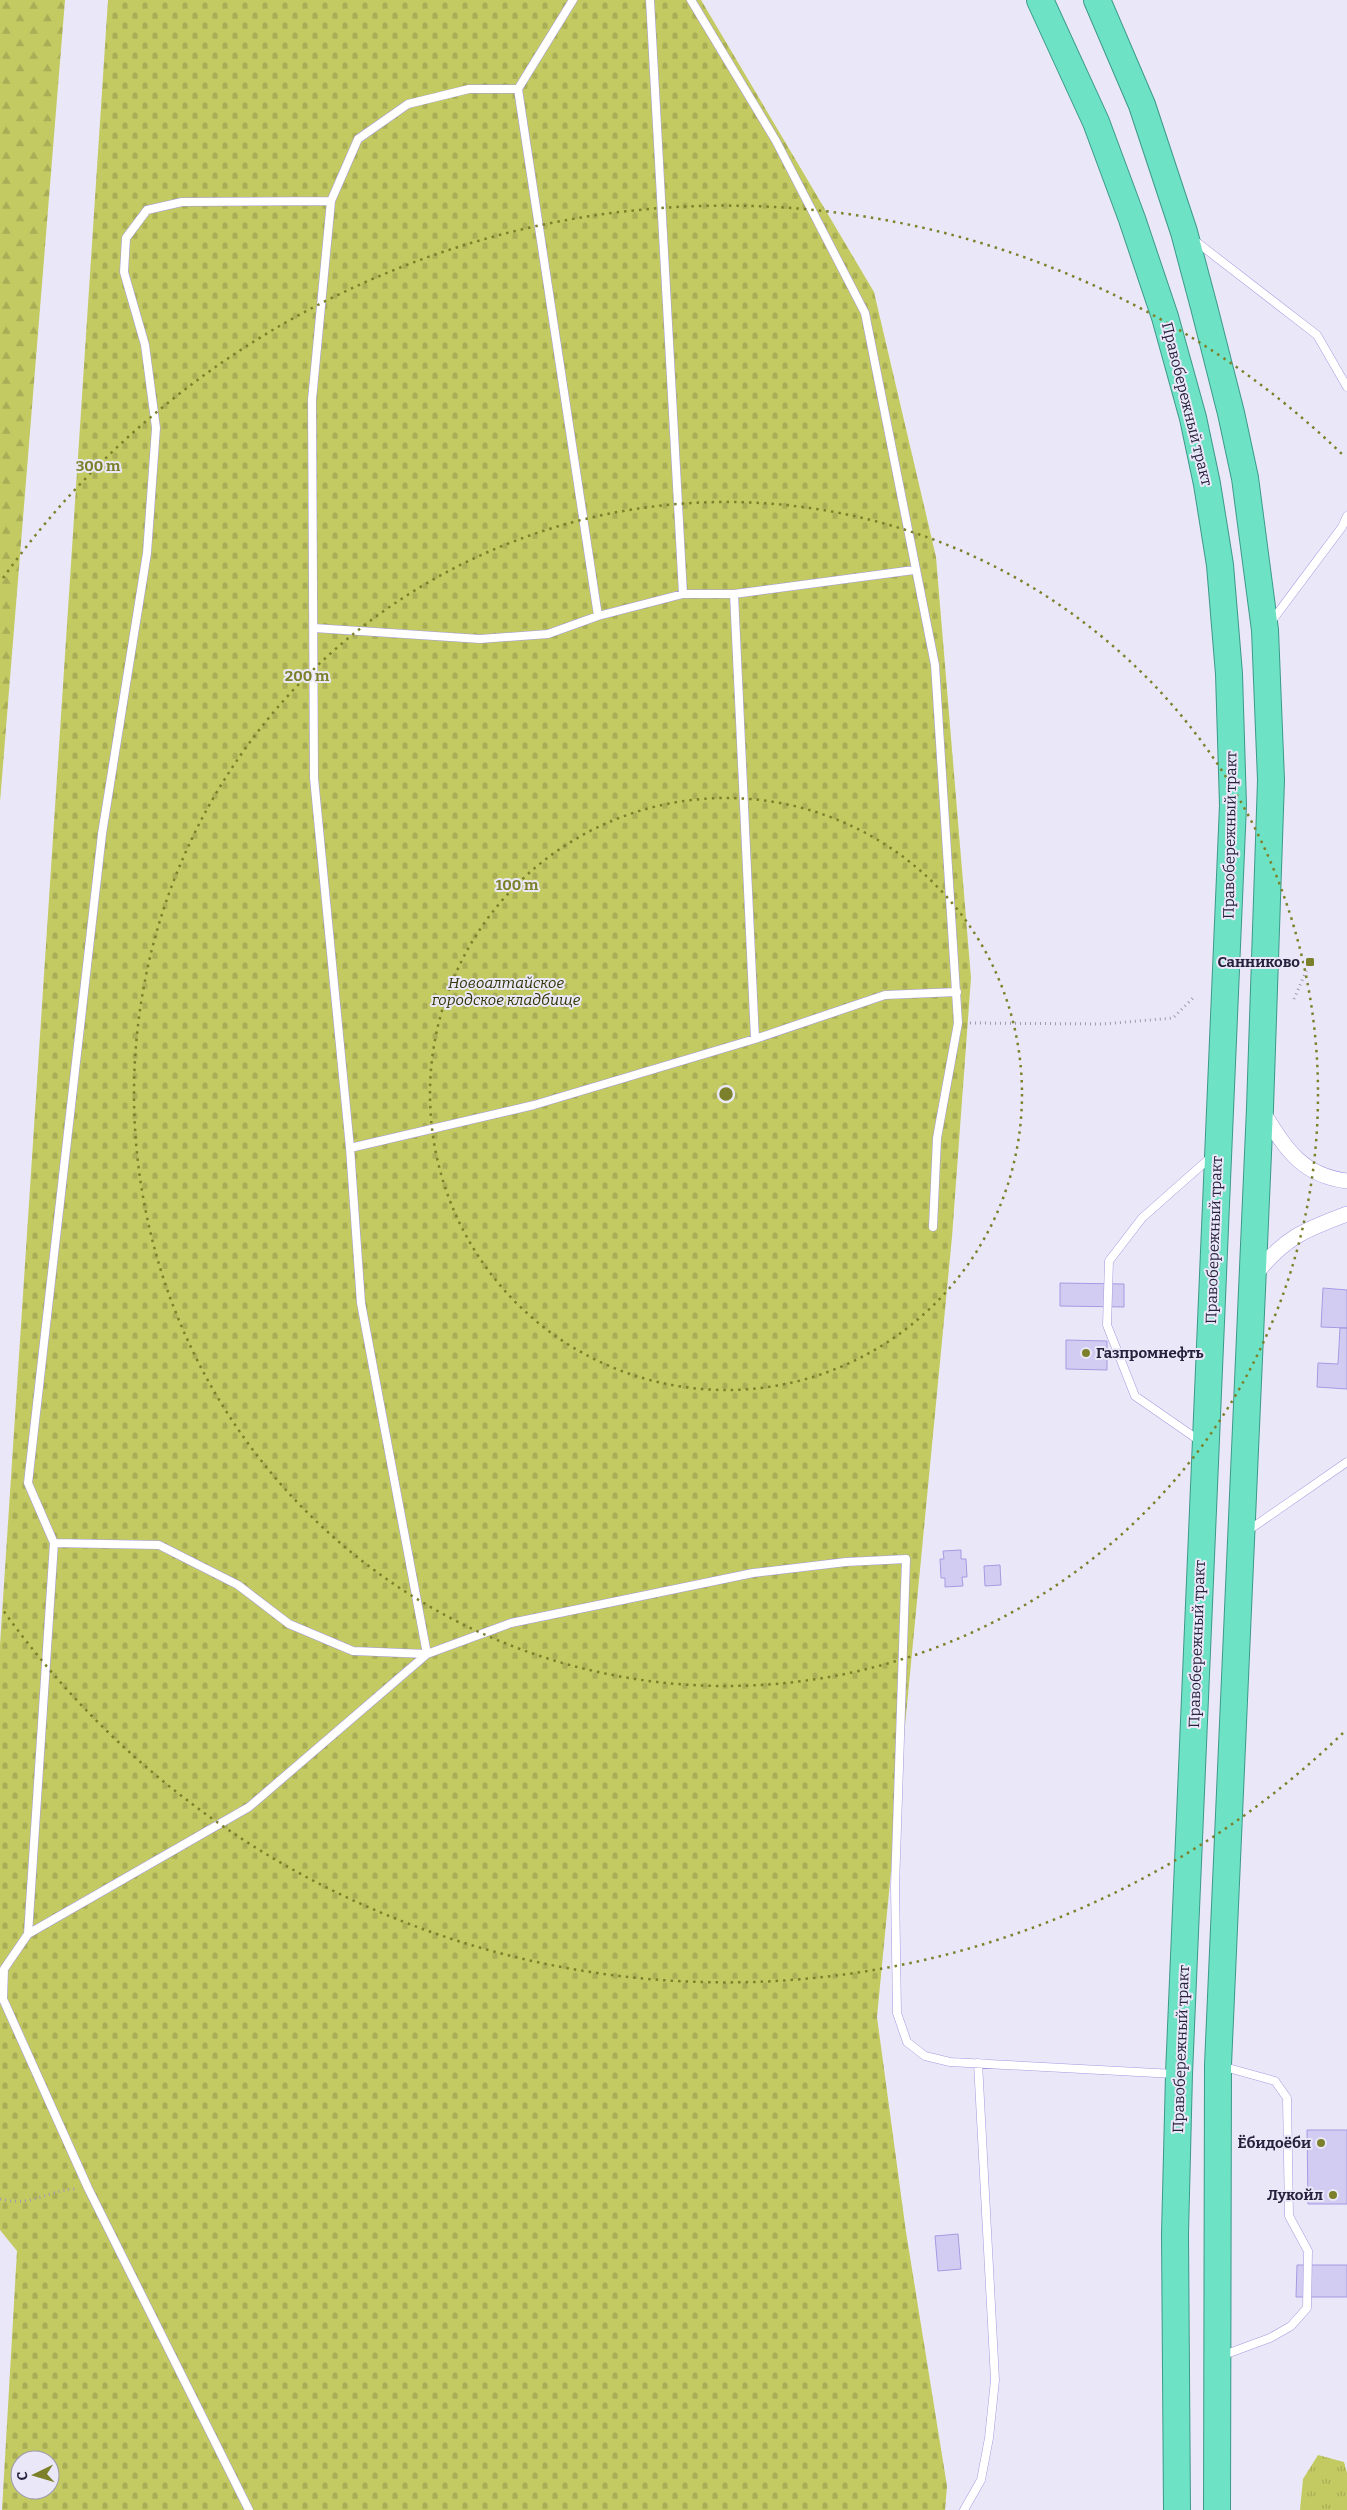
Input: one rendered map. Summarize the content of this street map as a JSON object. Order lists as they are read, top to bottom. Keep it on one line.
{"streets":{"highway":["Правобережный тракт"]},"parks":["Новоалтайское городское кладбище"],"places":{"transit":["Санниково"],"other":["Газпромнефть","Ёбидоёби","Лукойл"]},"north":"left","rings":["300 m","200 m","100 m"]}
